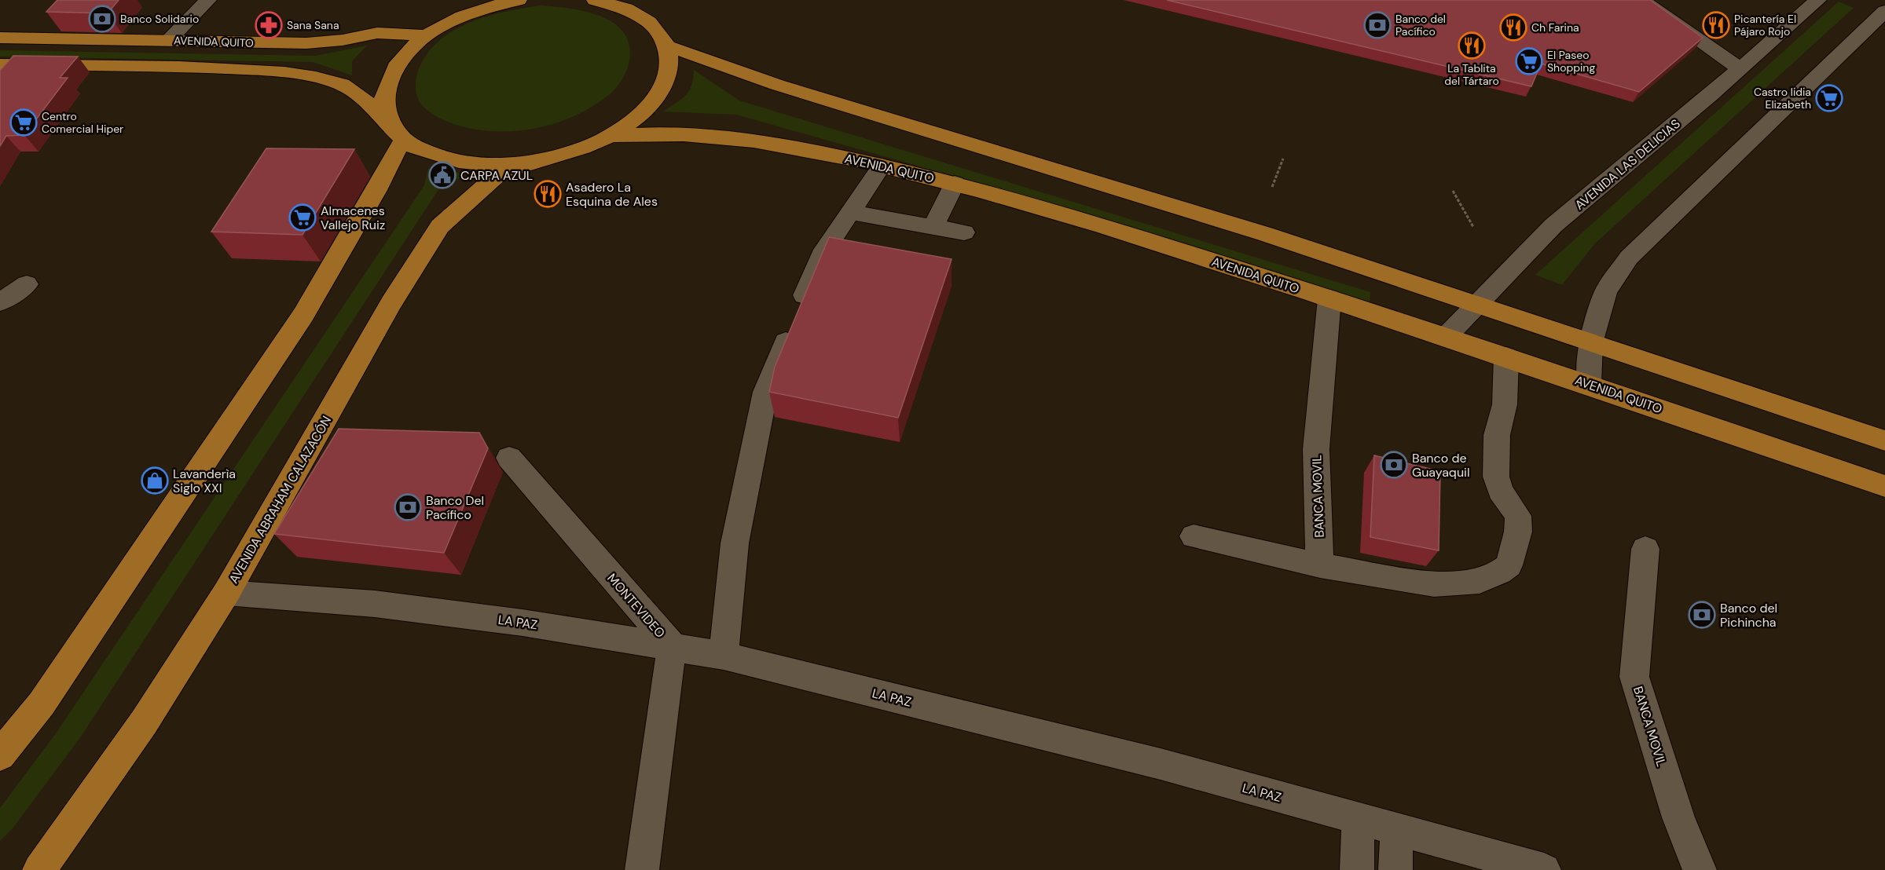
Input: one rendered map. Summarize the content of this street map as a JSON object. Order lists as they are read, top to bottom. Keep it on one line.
{"streets":{"main road":["AVENIDA QUITO","AVENIDA ABRAHAM CALAZACÓN"],"street":["AVENIDA LAS DELICIAS","BANCA MOVIL","MONTEVIDEO","LA PAZ"]},"crossings":[["AVENIDA QUITO","AVENIDA LAS DELICIAS"],["AVENIDA QUITO","BANCA MOVIL"],["AVENIDA ABRAHAM CALAZACÓN","LA PAZ"],["MONTEVIDEO","LA PAZ"]],"places":{"bank":["Banco Solidario","Banco del Pacífico","Banco de Guayaquil","Banco Del Pacífico","Banco del Pichincha"],"pharmacy":["Sana Sana"],"restaurant":["Picantería El Pájaro Rojo","Ch Farina","La Tablita del Tártaro","Asadero La Esquina de Ales"],"supermarket":["El Paseo Shopping","Castro lidia Elizabeth","Centro Comercial Hiper","Almacenes Vallejo Ruiz"],"public building":["CARPA AZUL"],"shop":["Lavanderìa Siglo XXI"]}}
